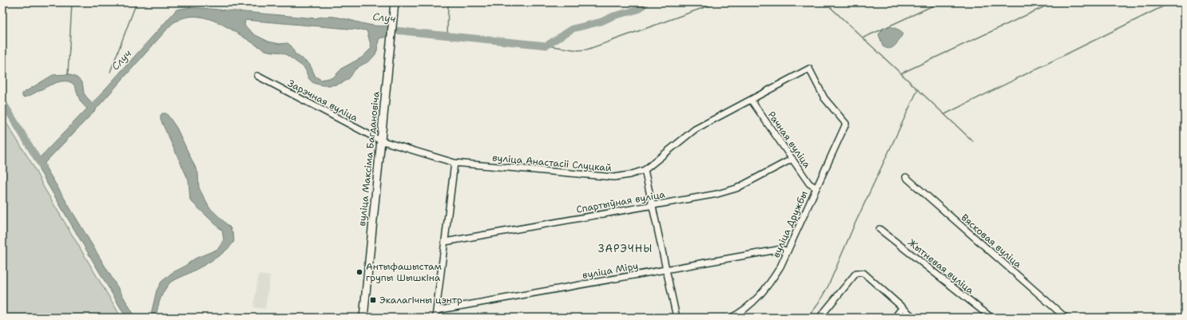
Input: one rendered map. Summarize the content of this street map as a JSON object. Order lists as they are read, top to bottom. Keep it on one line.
{"streets":{"main road":["вуліца Максіма Багдановіча"],"street":["Зарэчная вуліца","Рачная вуліца","вуліца Анастасіі Слуцкай","Спартыўная вуліца","вуліца Дружбы","Вясковая вуліца","Жытневая вуліца","вуліца Міру"]},"crossings":[["Зарэчная вуліца","вуліца Максіма Багдановіча"],["Зарэчная вуліца","вуліца Анастасіі Слуцкай"],["Рачная вуліца","вуліца Анастасіі Слуцкай"],["Рачная вуліца","Спартыўная вуліца"],["Рачная вуліца","вуліца Дружбы"],["вуліца Анастасіі Слуцкай","вуліца Дружбы"],["вуліца Дружбы","вуліца Міру"]],"districts":["ЗАРЭЧНЫ"],"water":["Случ"],"places":{"other":["Антыфашыстам групы Шышкіна"],"transit":["Экалагічны цэнтр"]}}
